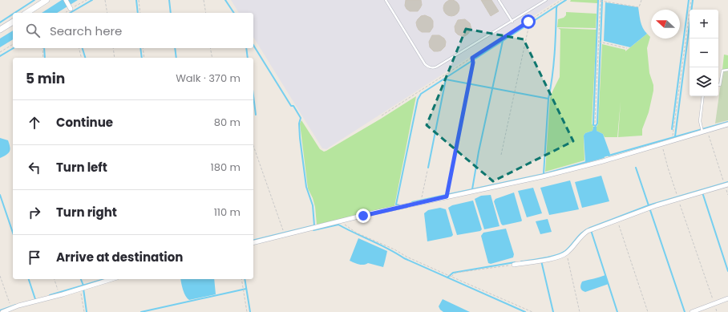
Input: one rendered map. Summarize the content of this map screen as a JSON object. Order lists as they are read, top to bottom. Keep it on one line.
{"north":"left","page":{"map_buttons":["+","−"],"search":"Search here","heading":["5 min","Walk · 370 m"],"list":[["Continue","80 m"],["Turn left","180 m"],["Turn right","110 m"],"Arrive at destination"]}}
